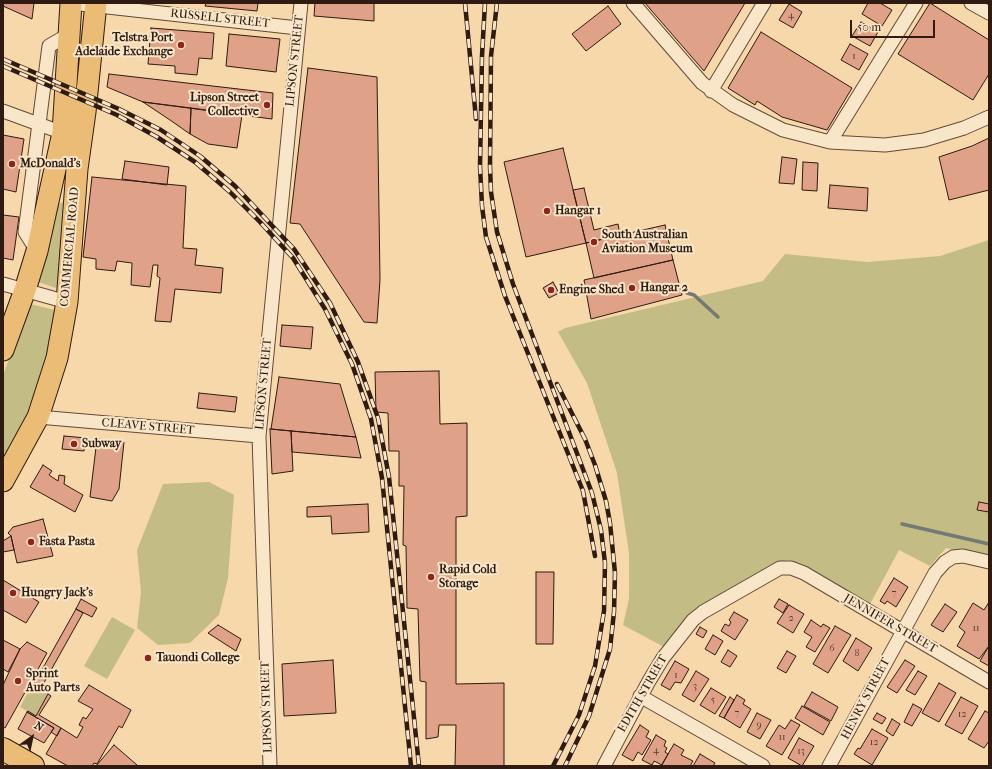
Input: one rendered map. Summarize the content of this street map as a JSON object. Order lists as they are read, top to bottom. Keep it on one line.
{"streets":{"main road":["COMMERCIAL ROAD"],"street":["RUSSELL STREET","LIPSON STREET","CLEAVE STREET","JENNIFER STREET","EDITH STREET","HENRY STREET"]},"crossings":[["RUSSELL STREET","LIPSON STREET"],["RUSSELL STREET","COMMERCIAL ROAD"],["LIPSON STREET","CLEAVE STREET"],["COMMERCIAL ROAD","CLEAVE STREET"],["JENNIFER STREET","EDITH STREET"],["JENNIFER STREET","HENRY STREET"]],"places":["Telstra Port Adelaide Exchange","Lipson Street Collective","McDonald's","Hangar 1","South Australian Aviation Museum","Hangar 2","Engine Shed","Subway","Fasta Pasta","Rapid Cold Storage","Hungry Jack's","Tauondi College","Sprint Auto Parts"],"house_numbers":["4","1","7","2","11","6","8","1","3","5","7","12","9","11","12","4","13"],"scale_bar":"50 m","north":"top right"}
